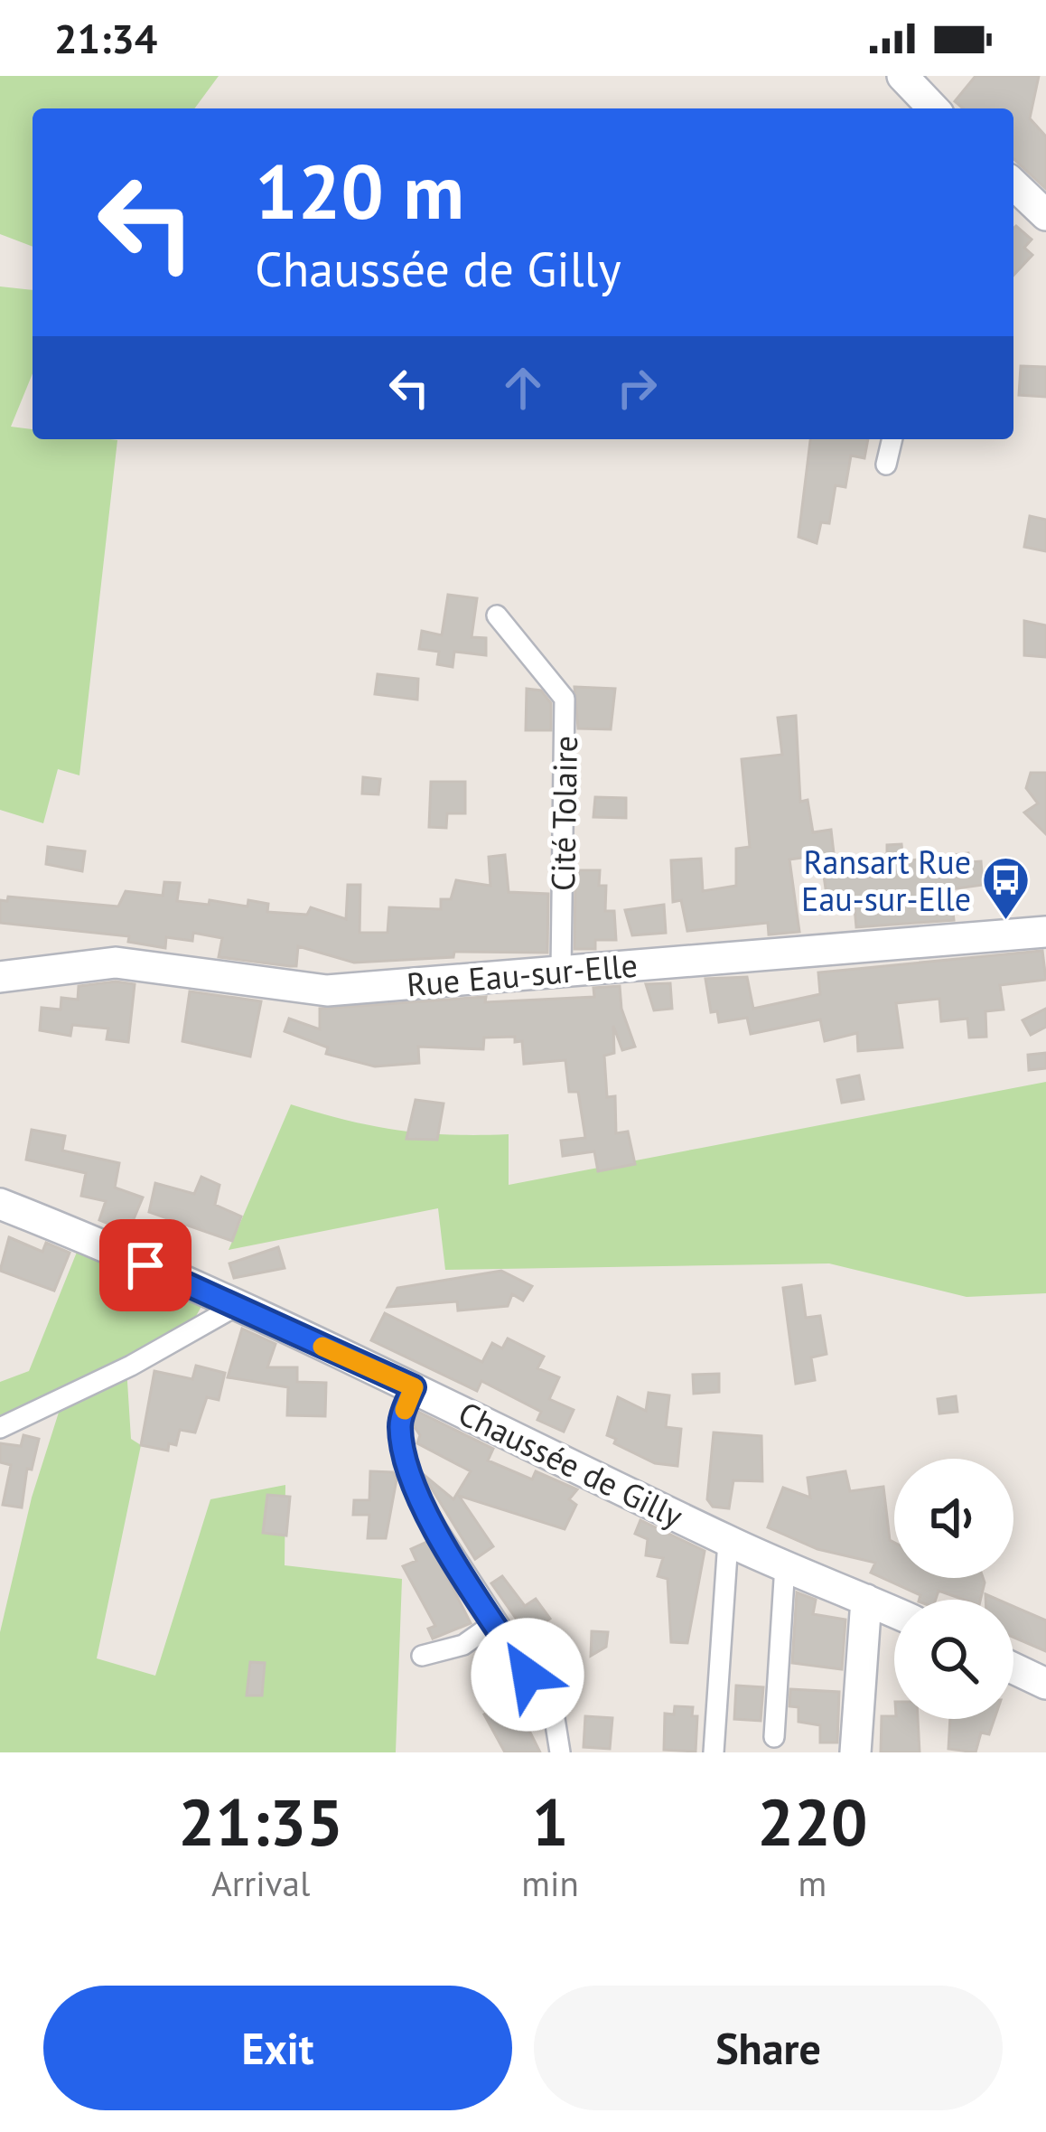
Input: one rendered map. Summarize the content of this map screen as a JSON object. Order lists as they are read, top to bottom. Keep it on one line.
{"streets":{"street":["Cité Tolaire","Rue Eau-sur-Elle","Chaussée de Gilly"]},"crossings":[["Cité Tolaire","Rue Eau-sur-Elle"]],"places":{"bus stop":["Ransart Rue Eau-sur-Elle"]},"page":{"status":"21:34","turn":["120 m","Chaussée de Gilly"],"eta":["21:35","Arrival","1","min","220","m"],"buttons":["Exit","Share"]}}
